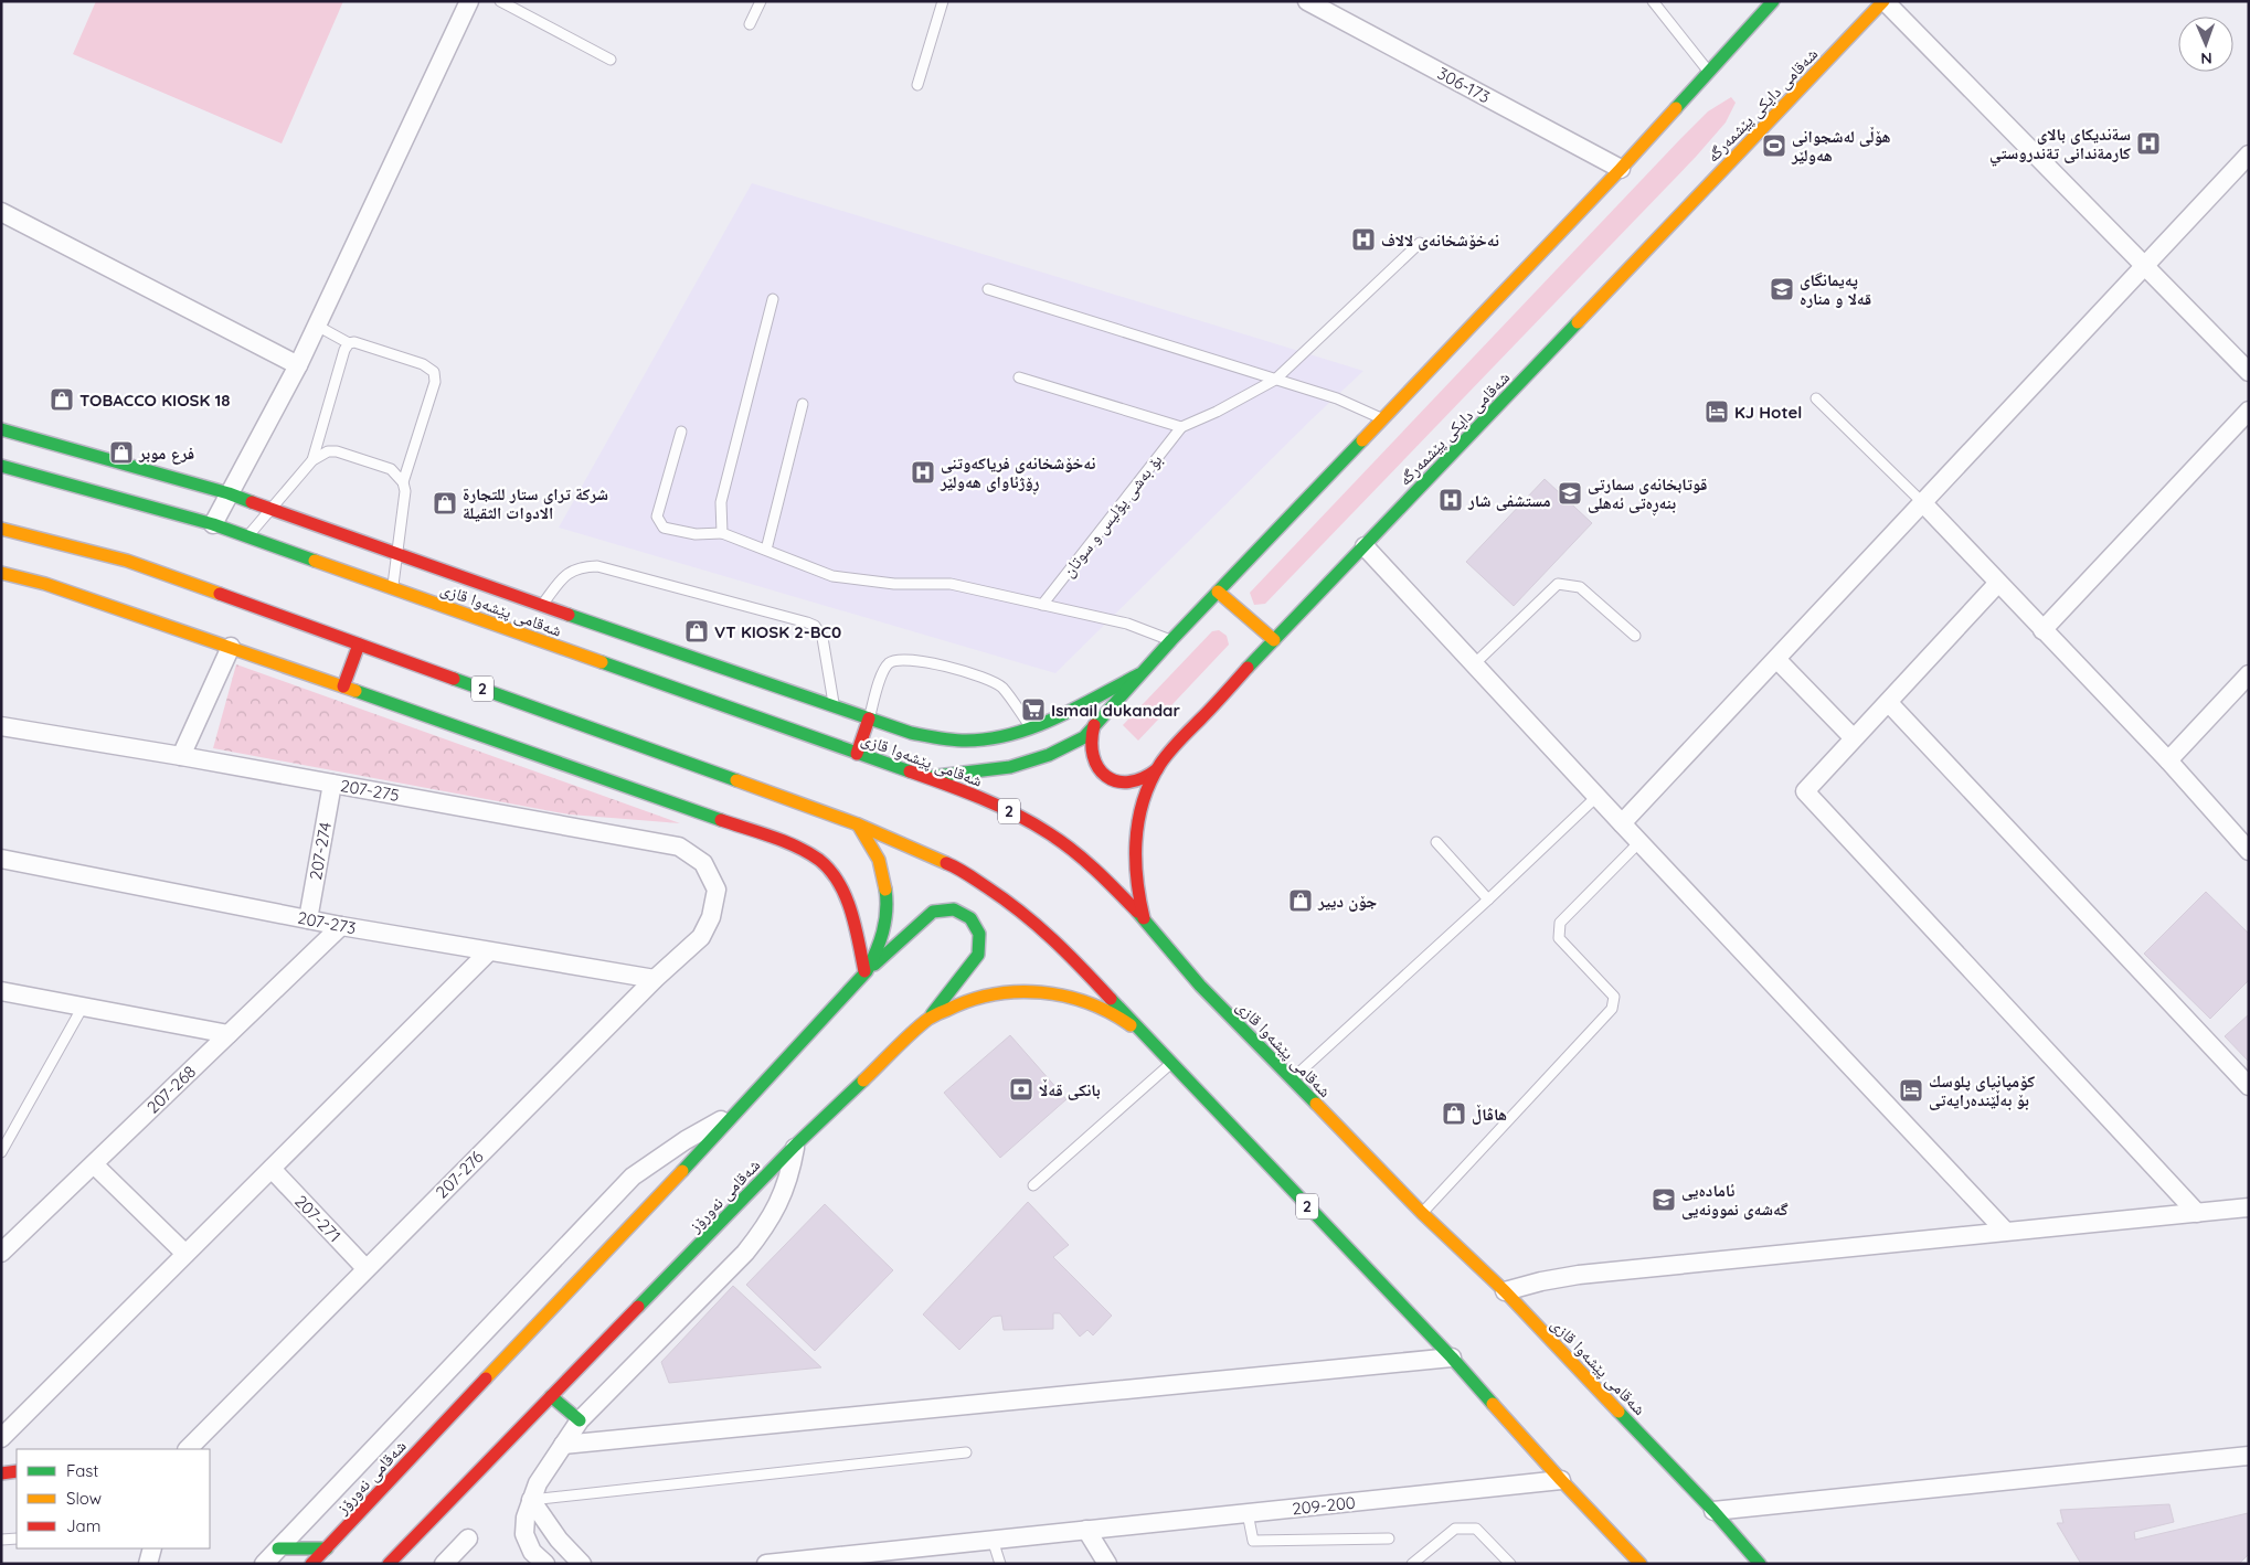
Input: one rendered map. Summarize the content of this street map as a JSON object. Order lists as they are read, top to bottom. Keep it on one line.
{"streets":{"main road":["شەقامی دایکی پێشمەرگە","شەقامی پێشەوا قازی","2","شەقامی نەورۆز"],"street":["306-173","207-275","207-274","207-273","207-268","207-276","207-271","209-200"],"lane":["بۆ بەشی پۆلیس و سوتان"]},"crossings":[["شەقامی دایکی پێشمەرگە","شەقامی پێشەوا قازی"],["2","شەقامی نەورۆز"],["2","209-200"],["207-275","207-274"],["207-275","207-276"],["207-274","207-273"],["207-273","207-268"],["207-273","207-276"],["207-276","207-271"]],"places":{"hospital":["سةنديكاى بالاى كارمةندانى تةندروستي","نەخۆشخانەی لالاف","نەخۆشخانەی فریاکەوتنی ڕۆژئاوای هەولێر","مستشفى شار"],"sports":["هۆڵی لەشجوانی هەولێر"],"school or university":["پەیمانگای قەلا و منارە","قوتابخانەی سمارتی بنەڕەتی ئەهلی","ئامادەیی گەشەی نموونەیی"],"shop":["TOBACCO KIOSK 18","فرع موبر","شركة ترای ستار للتجارة الادوات الثقيلة","VT KIOSK 2-BC0","جۆن دییر","هاڤاڵ"],"hotel":["KJ Hotel","کۆمپانیای پلوسك بۆ بەڵێندەرایەتی"],"supermarket":["Ismail dukandar"],"bank":["بانکی قەڵا"]},"legend":["Fast","Slow","Jam"],"north":"bottom"}
